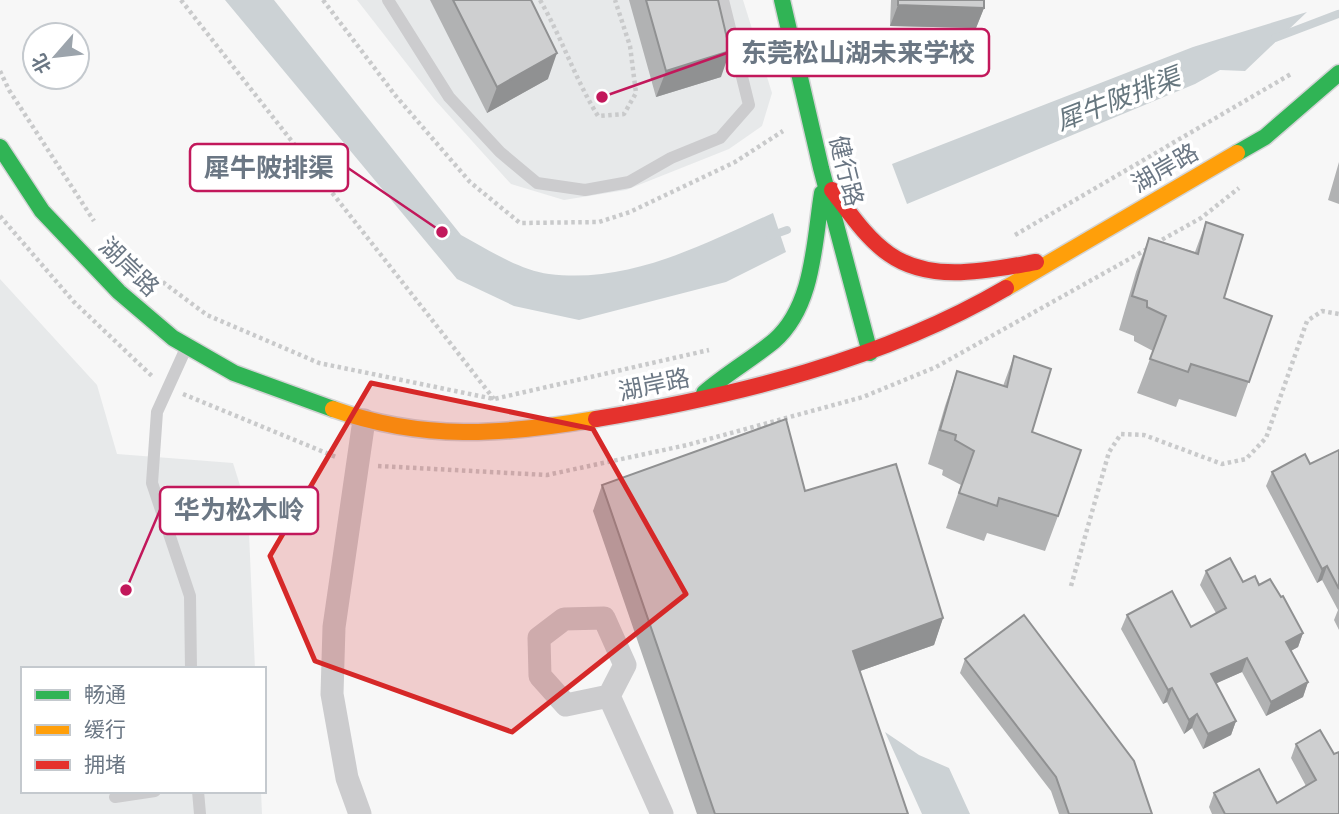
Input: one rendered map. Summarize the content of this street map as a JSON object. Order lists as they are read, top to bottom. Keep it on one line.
{"streets":{"street":["湖岸路","健行路"]},"crossings":[["湖岸路","健行路"]],"water":["犀牛陂排渠"],"places":["东莞松山湖未来学校","犀牛陂排渠","华为松木岭"],"legend":["畅通","缓行","拥堵"],"north":"bottom left"}
